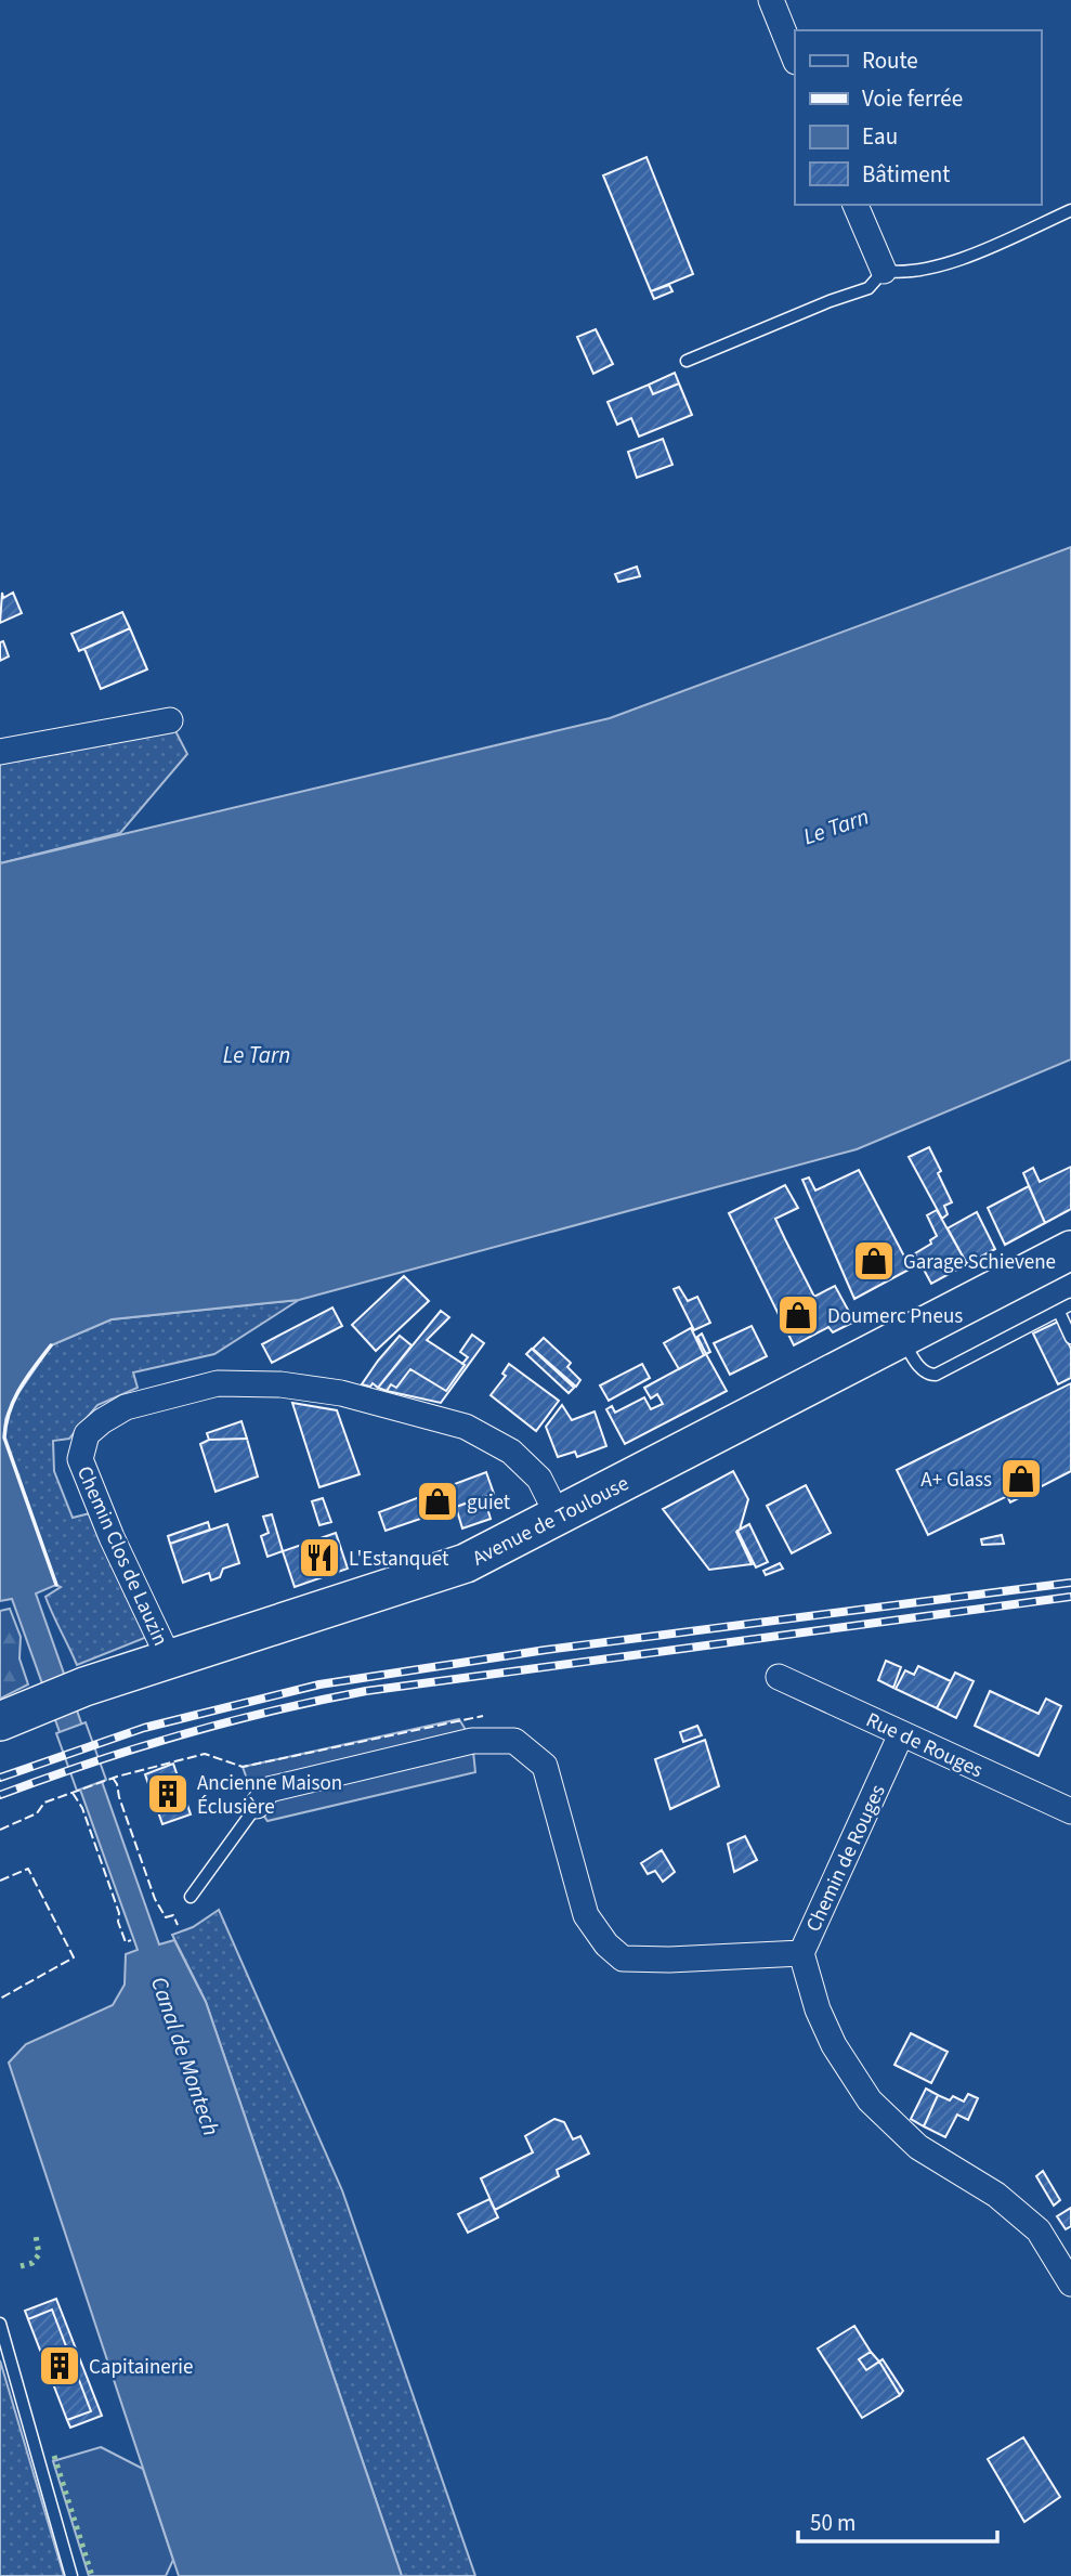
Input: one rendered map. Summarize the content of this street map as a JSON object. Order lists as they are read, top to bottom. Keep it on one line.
{"streets":{"main road":["Avenue de Toulouse"],"street":["Chemin Clos de Lauzin","Rue de Rouges","Chemin de Rouges"]},"crossings":[["Avenue de Toulouse","Chemin Clos de Lauzin"],["Rue de Rouges","Chemin de Rouges"]],"water":["Le Tarn","Canal de Montech"],"places":{"shop":["Garage Schievene","Doumerc Pneus","A+ Glass","guiet"],"restaurant":["L'Estanquet"],"building":["Ancienne Maison Éclusière","Capitainerie"]},"legend":["Route","Voie ferrée","Eau","Bâtiment"],"scale_bar":"50 m"}
